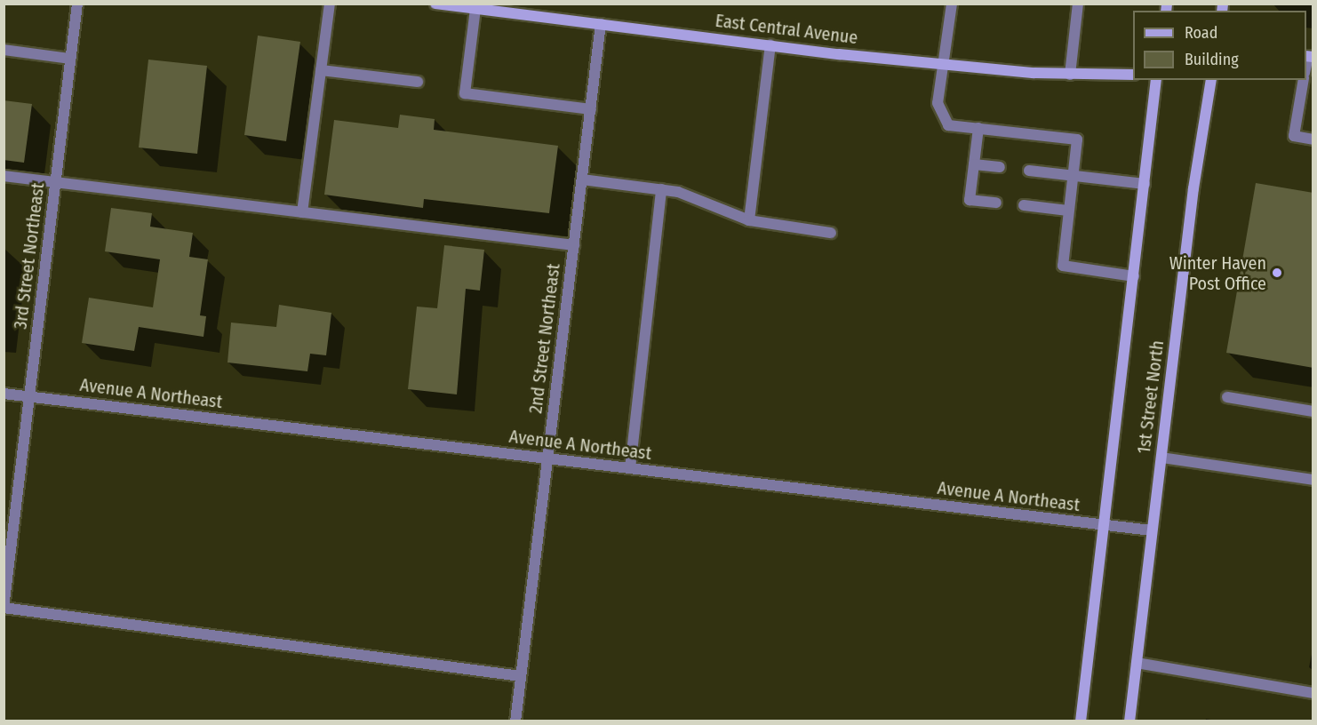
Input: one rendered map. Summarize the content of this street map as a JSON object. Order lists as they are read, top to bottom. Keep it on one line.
{"streets":{"main road":["East Central Avenue","1st Street North"],"street":["3rd Street Northeast","2nd Street Northeast","Avenue A Northeast"]},"crossings":[["East Central Avenue","2nd Street Northeast"],["3rd Street Northeast","Avenue A Northeast"],["2nd Street Northeast","Avenue A Northeast"],["Avenue A Northeast","1st Street North"]],"places":["Winter Haven Post Office"],"legend":["Road","Building"]}
